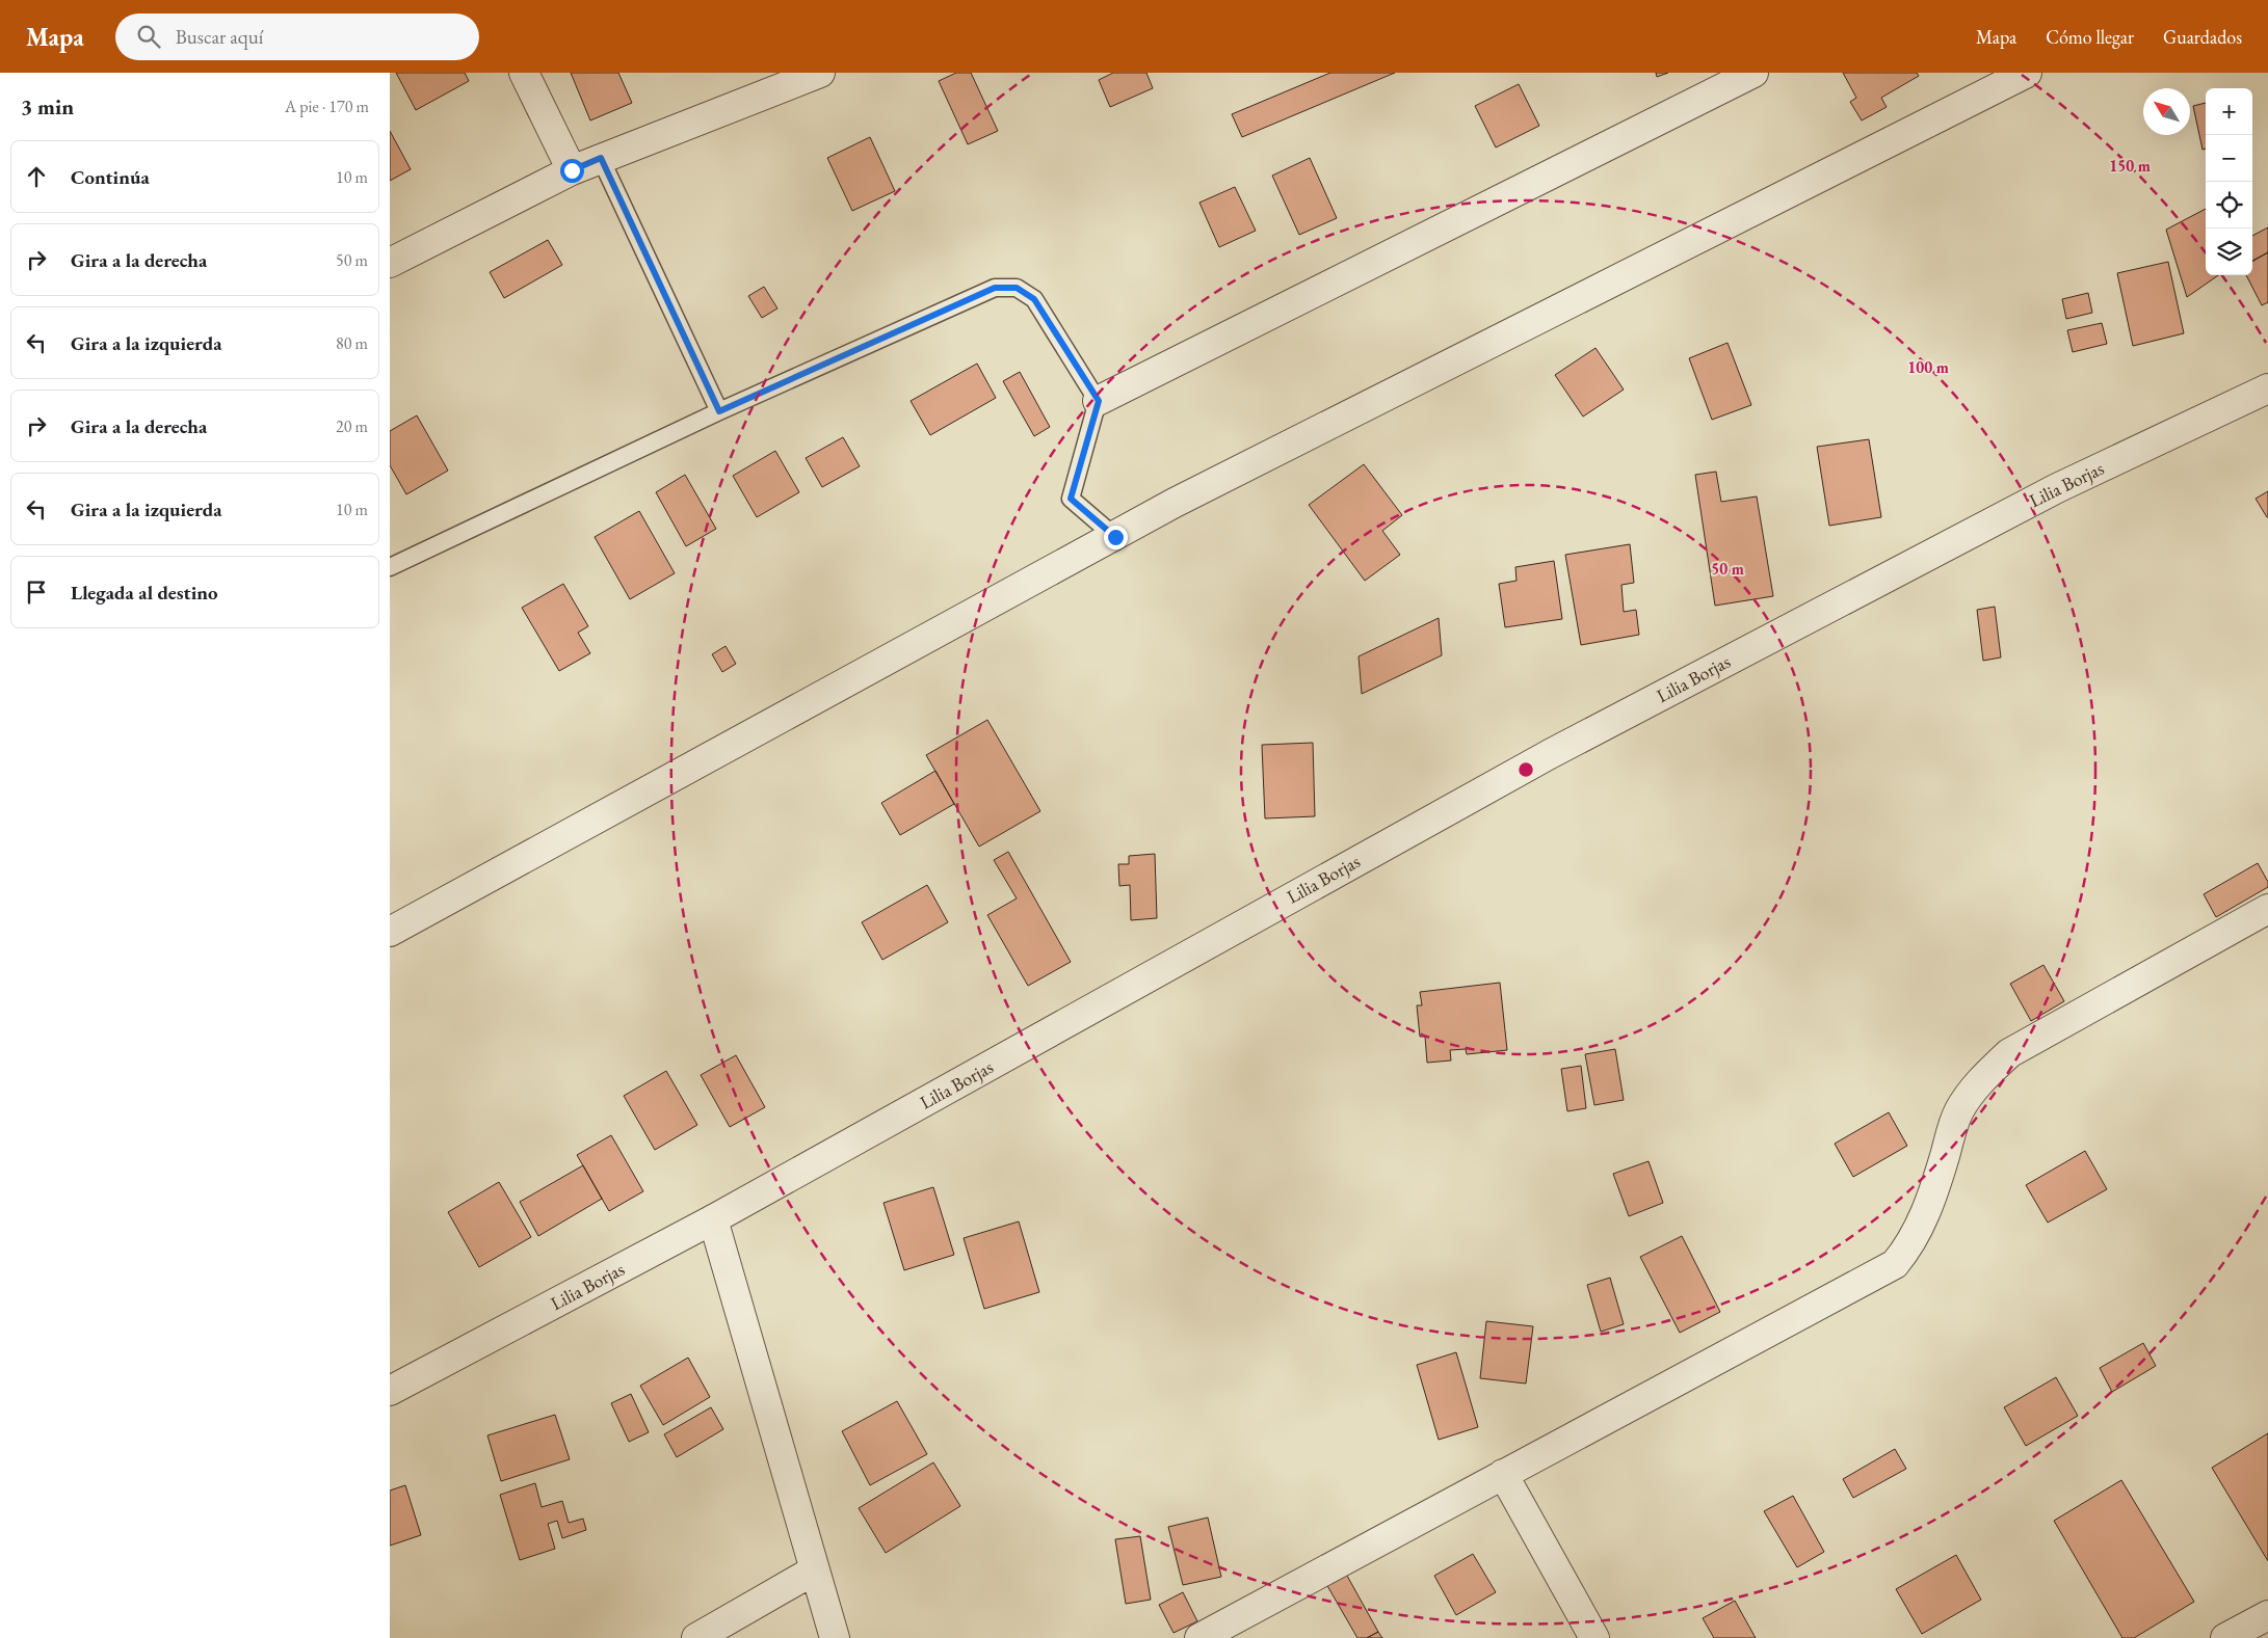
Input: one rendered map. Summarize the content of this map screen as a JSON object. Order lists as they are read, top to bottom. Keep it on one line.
{"streets":{"street":["Lilia Borjas"]},"north":"top left","page":{"header":"Mapa","search":"Buscar aquí","nav":["Mapa","Cómo llegar","Guardados"],"heading":["3 min","A pie · 170 m"],"map_buttons":["+","−"],"list":[["Continúa","10 m"],["Gira a la derecha","50 m"],["Gira a la izquierda","80 m"],["Gira a la derecha","20 m"],["Gira a la izquierda","10 m"],"Llegada al destino"]},"rings":["150 m","100 m","50 m"]}
